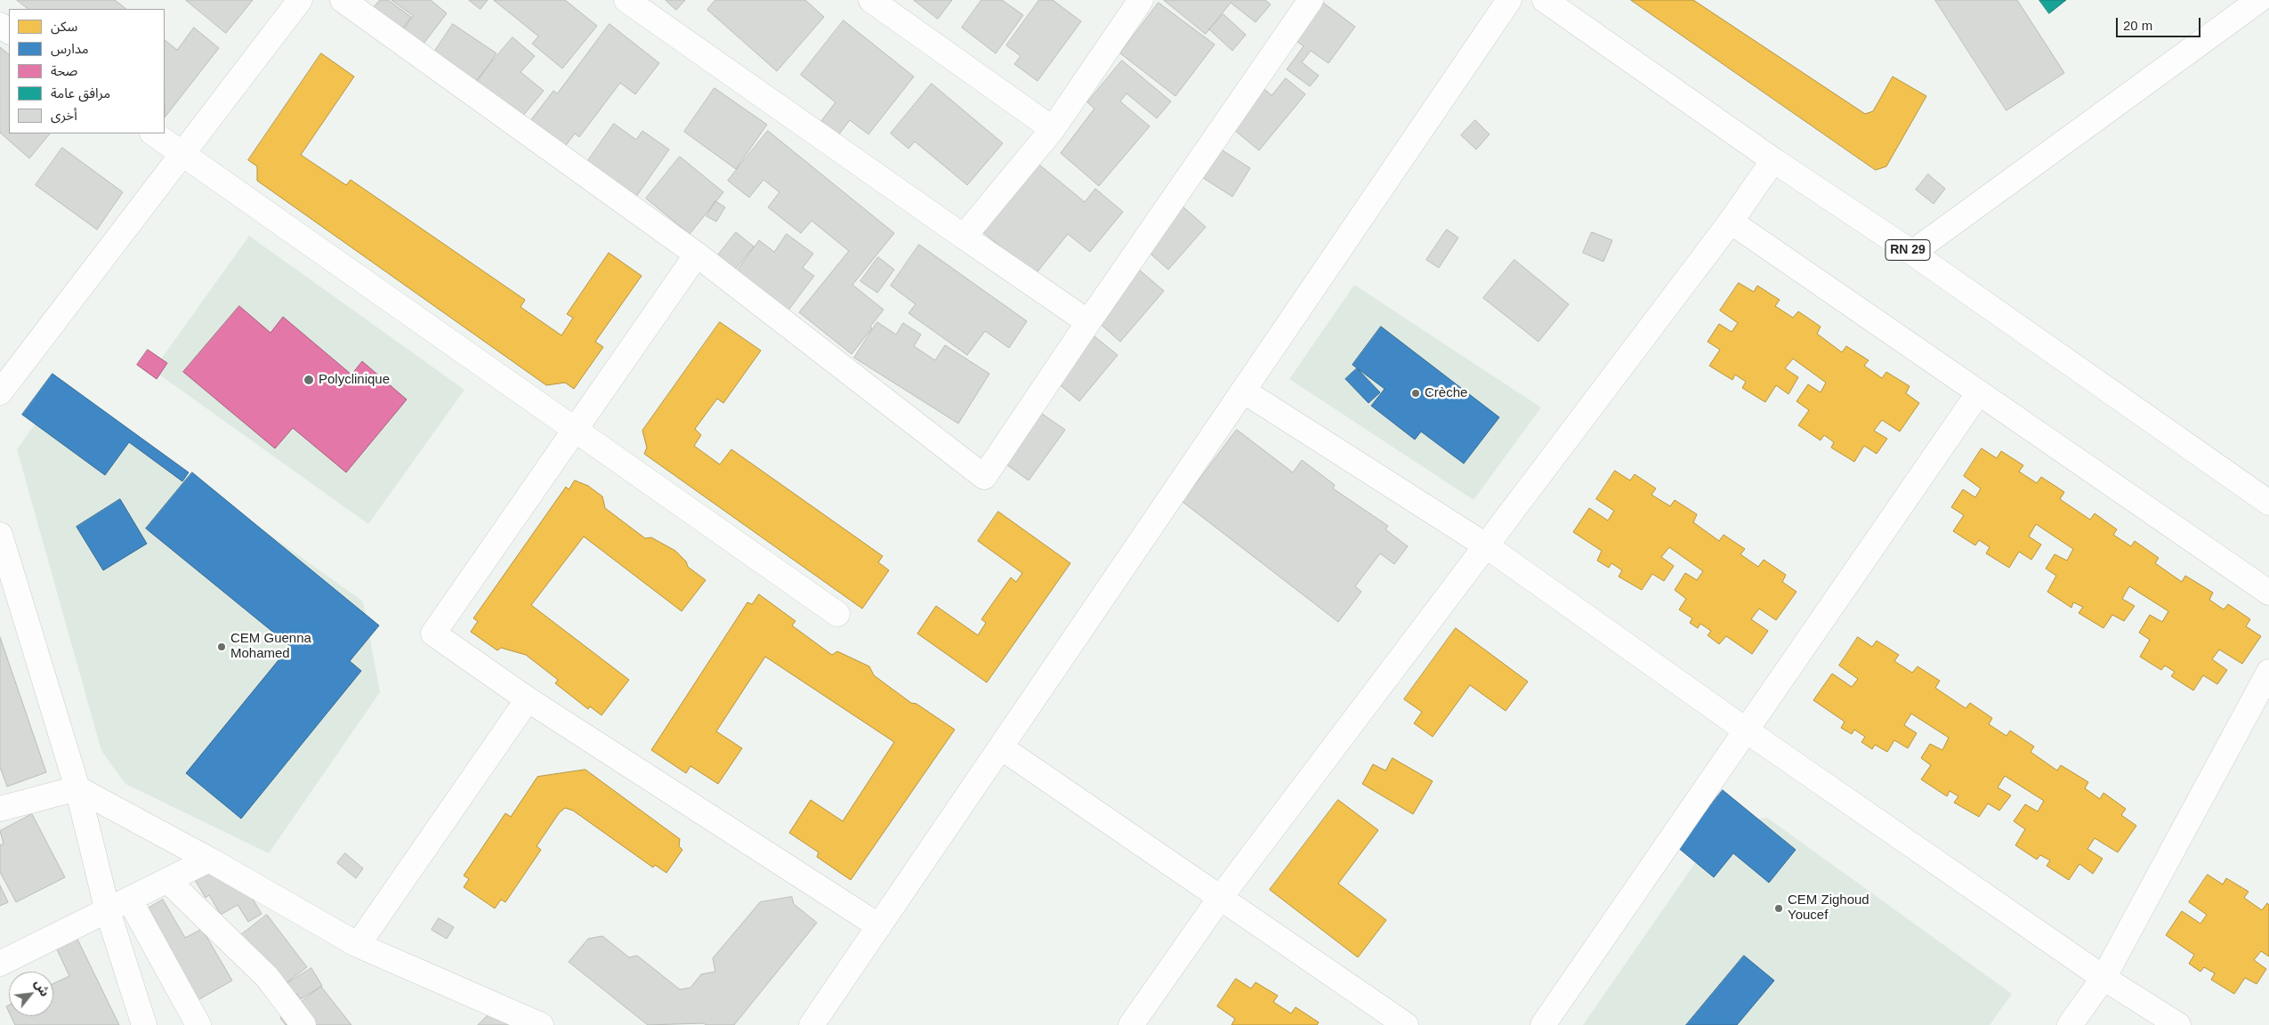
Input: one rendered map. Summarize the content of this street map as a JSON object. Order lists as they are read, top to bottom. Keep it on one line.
{"streets":{"street":["RN 29"]},"places":["Polyclinique","Crèche","CEM Guenna Mohamed","CEM Zighoud Youcef"],"legend":["سكن","مدارس","صحة","مرافق عامة","أخرى"],"scale_bar":"20 m","north":"top right"}
